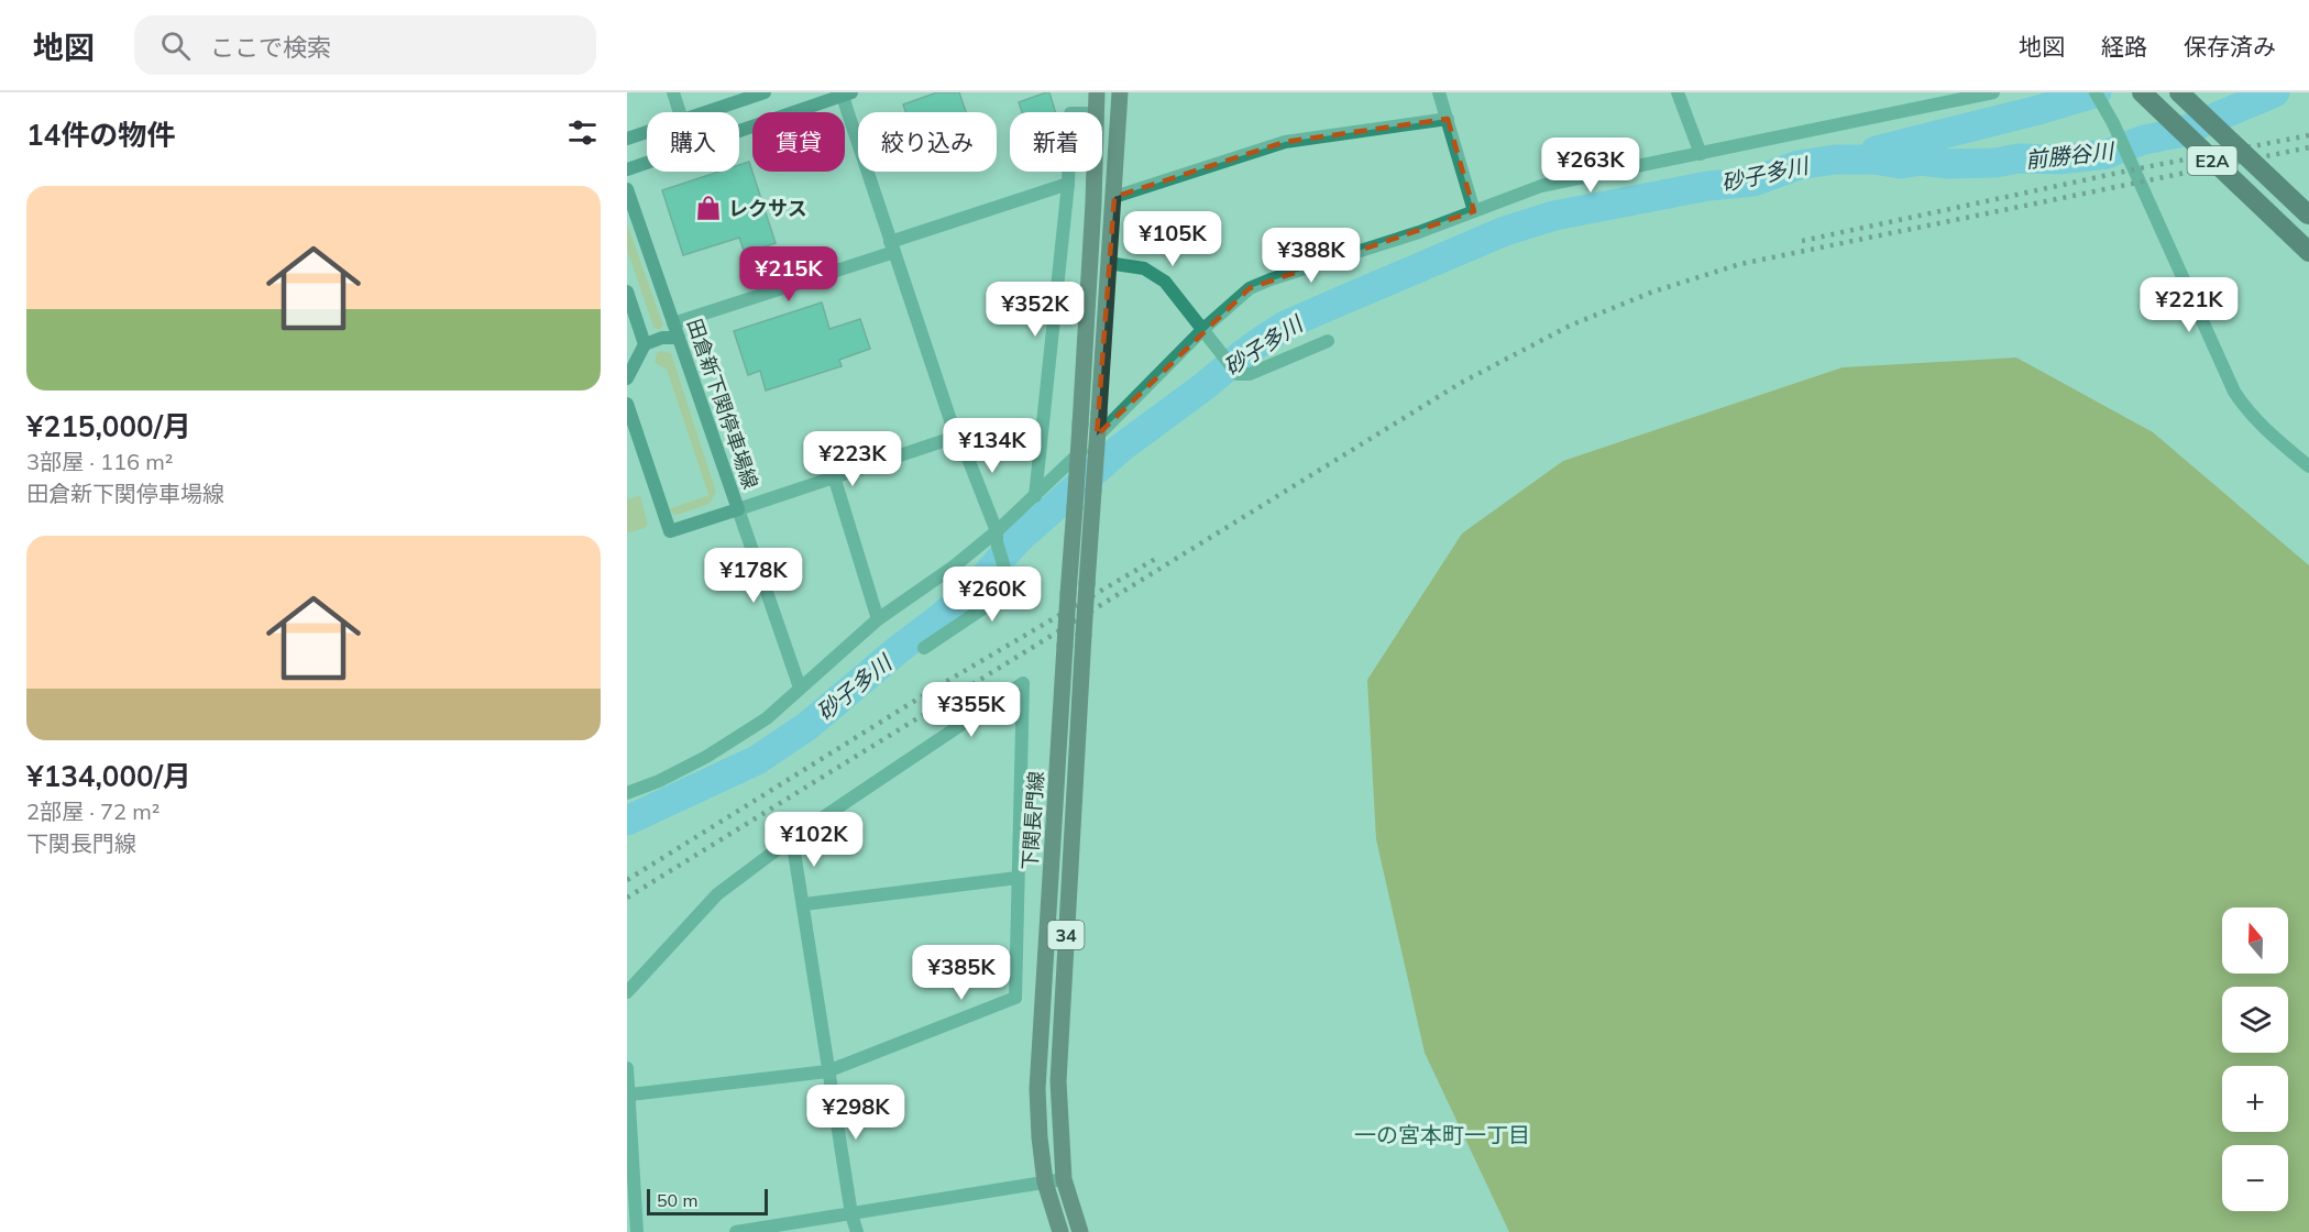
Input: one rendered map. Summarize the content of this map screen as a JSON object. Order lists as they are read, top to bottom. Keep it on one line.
{"streets":{"highway":["E2A"],"main road":["田倉新下関停車場線","下関長門線","34"]},"districts":["一の宮本町一丁目"],"water":["前勝谷川","砂子多川"],"places":{"shop":["レクサス"]},"scale_bar":"50 m","north":"top","page":{"header":"地図","search":"ここで検索","nav":["地図","経路","保存済み"],"heading":"14件の物件","chip":["購入","賃貸","絞り込み","新着"],"price":["¥263K","¥105K","¥388K","¥215K","¥221K","¥352K","¥134K","¥223K","¥178K","¥260K","¥355K","¥102K","¥385K","¥298K"],"list":[{"name":"¥215,000/月","note":"3部屋 · 116 m² · 田倉新下関停車場線"},{"name":"¥134,000/月","note":"2部屋 · 72 m² · 下関長門線"}],"map_buttons":["+","−"],"scale":"50 m"}}
